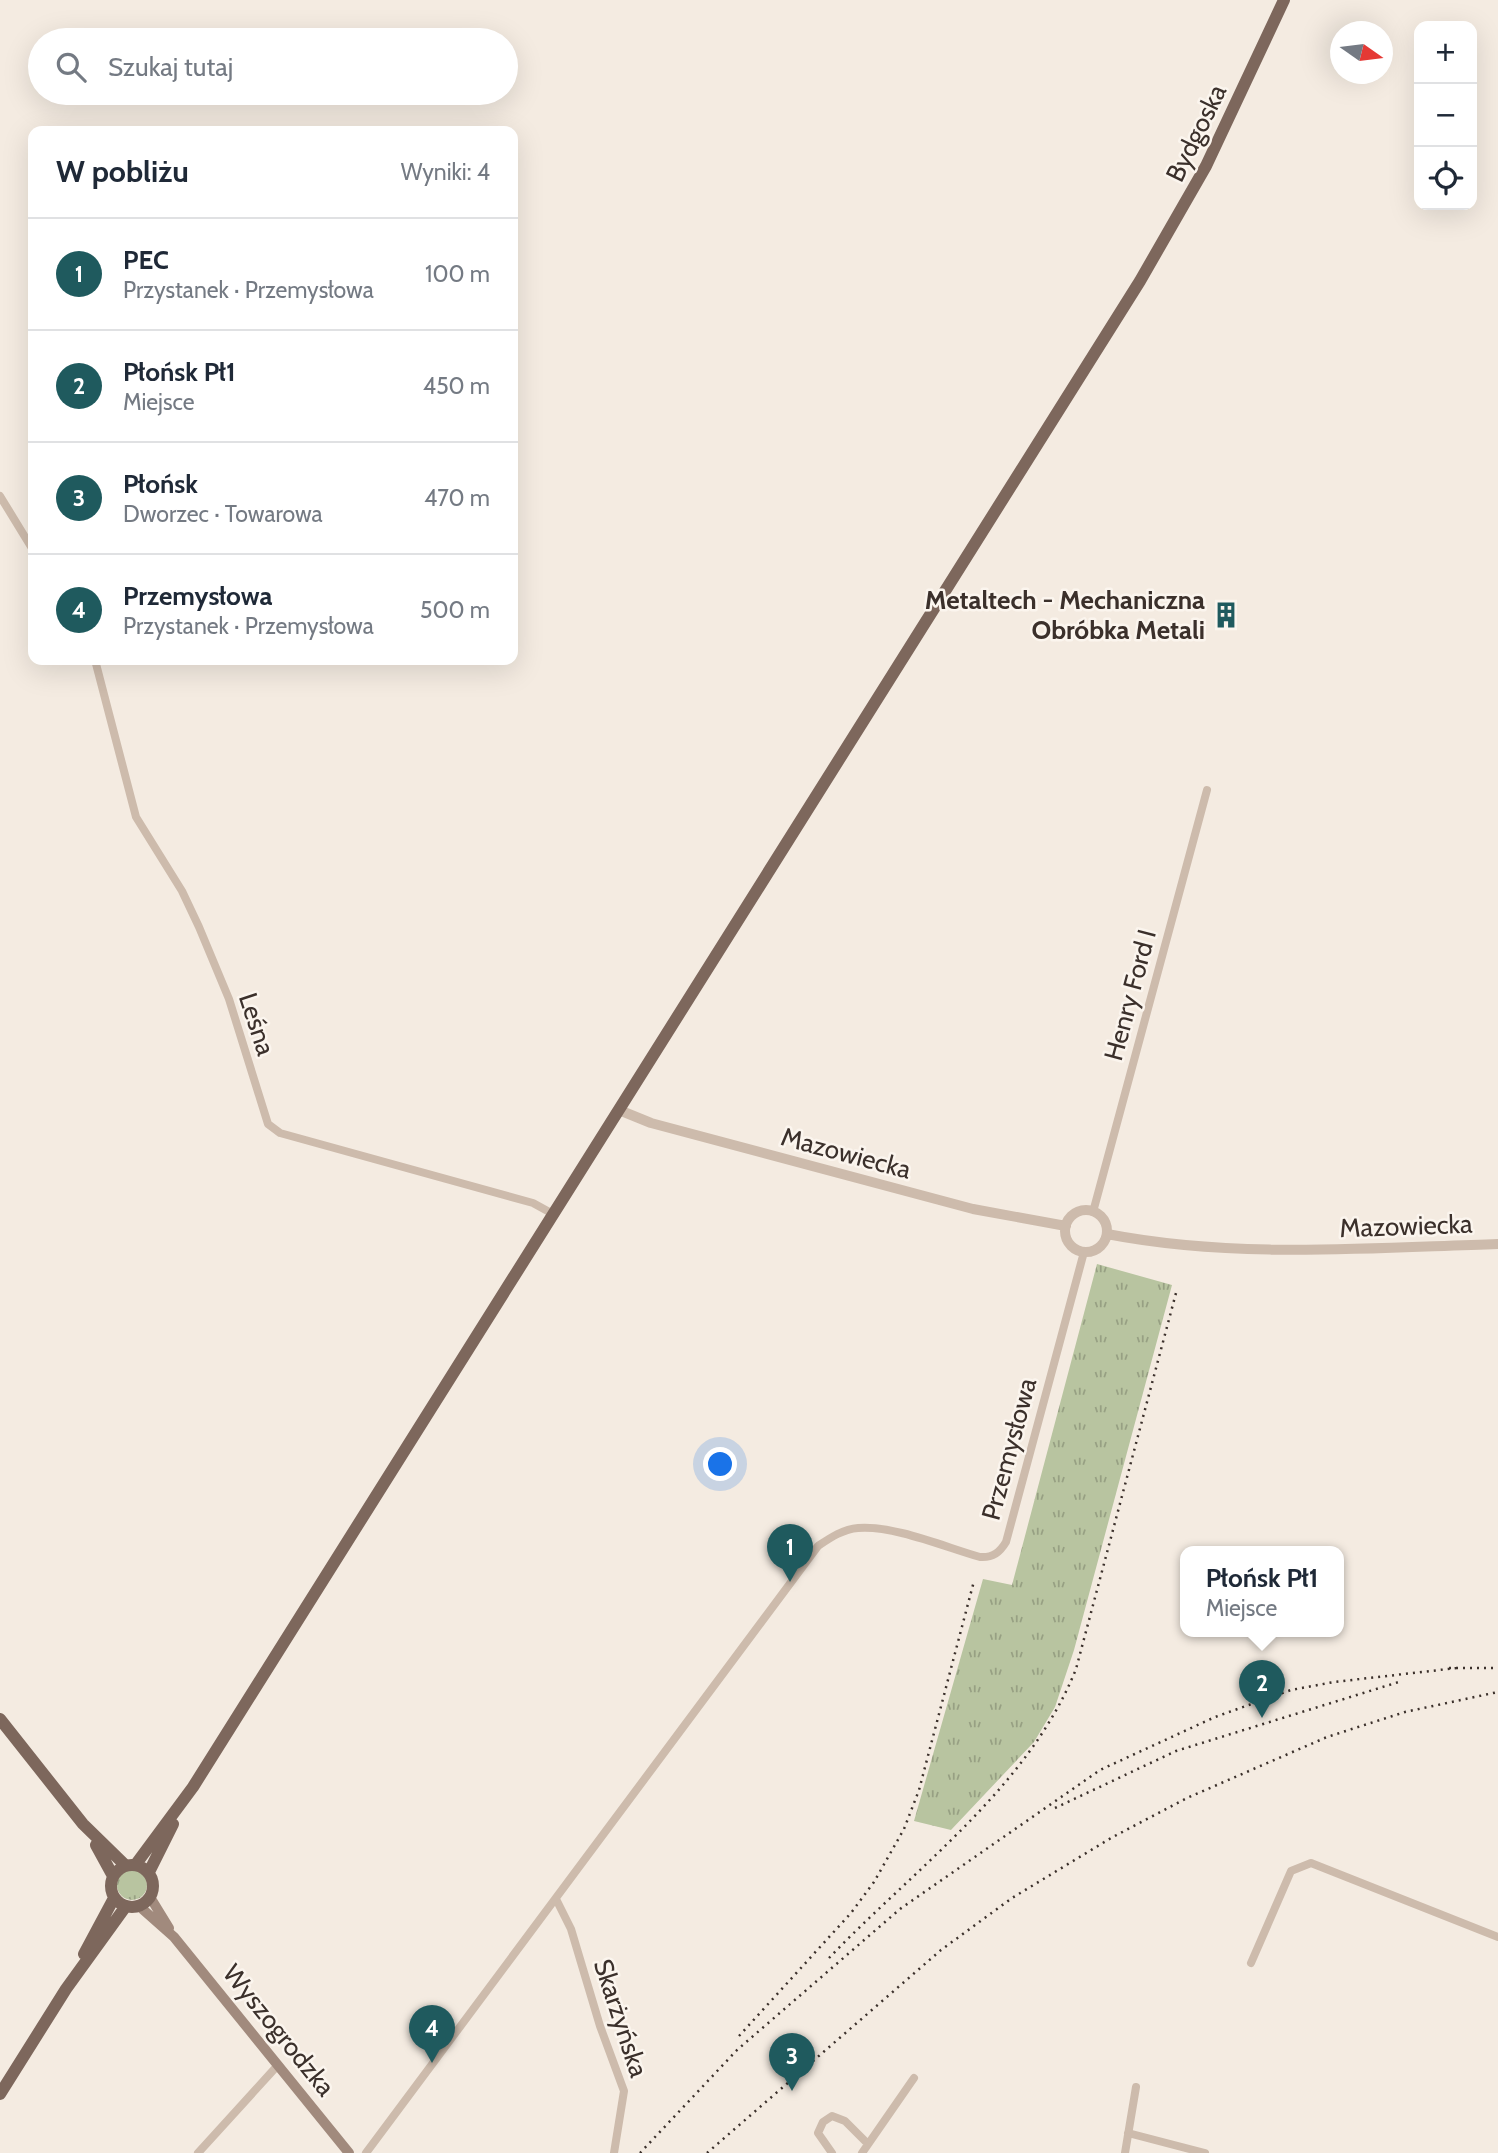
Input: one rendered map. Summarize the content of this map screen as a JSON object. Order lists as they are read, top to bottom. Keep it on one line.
{"streets":{"main road":["Bydgoska","Wyszogrodzka"],"street":["Henry Ford I","Leśna","Mazowiecka","Przemysłowa","Skarżyńska"]},"crossings":[["Bydgoska","Leśna"],["Bydgoska","Mazowiecka"],["Henry Ford I","Mazowiecka"],["Henry Ford I","Przemysłowa"],["Mazowiecka","Przemysłowa"],["Przemysłowa","Skarżyńska"]],"places":{"building":["Metaltech - Mechaniczna Obróbka Metali"]},"north":"right","page":{"map_buttons":["+","−"],"search":"Szukaj tutaj","heading":["W pobliżu","Wyniki: 4"],"list":[{"mark":"1","name":"PEC","note":"Przystanek · Przemysłowa","value":"100 m"},{"mark":"2","name":"Płońsk Pł1","note":"Miejsce","value":"450 m"},{"mark":"3","name":"Płońsk","note":"Dworzec · Towarowa","value":"470 m"},{"mark":"4","name":"Przemysłowa","note":"Przystanek · Przemysłowa","value":"500 m"}],"pins":["1","2","4","3"],"popup":["Płońsk Pł1","Miejsce"]}}
